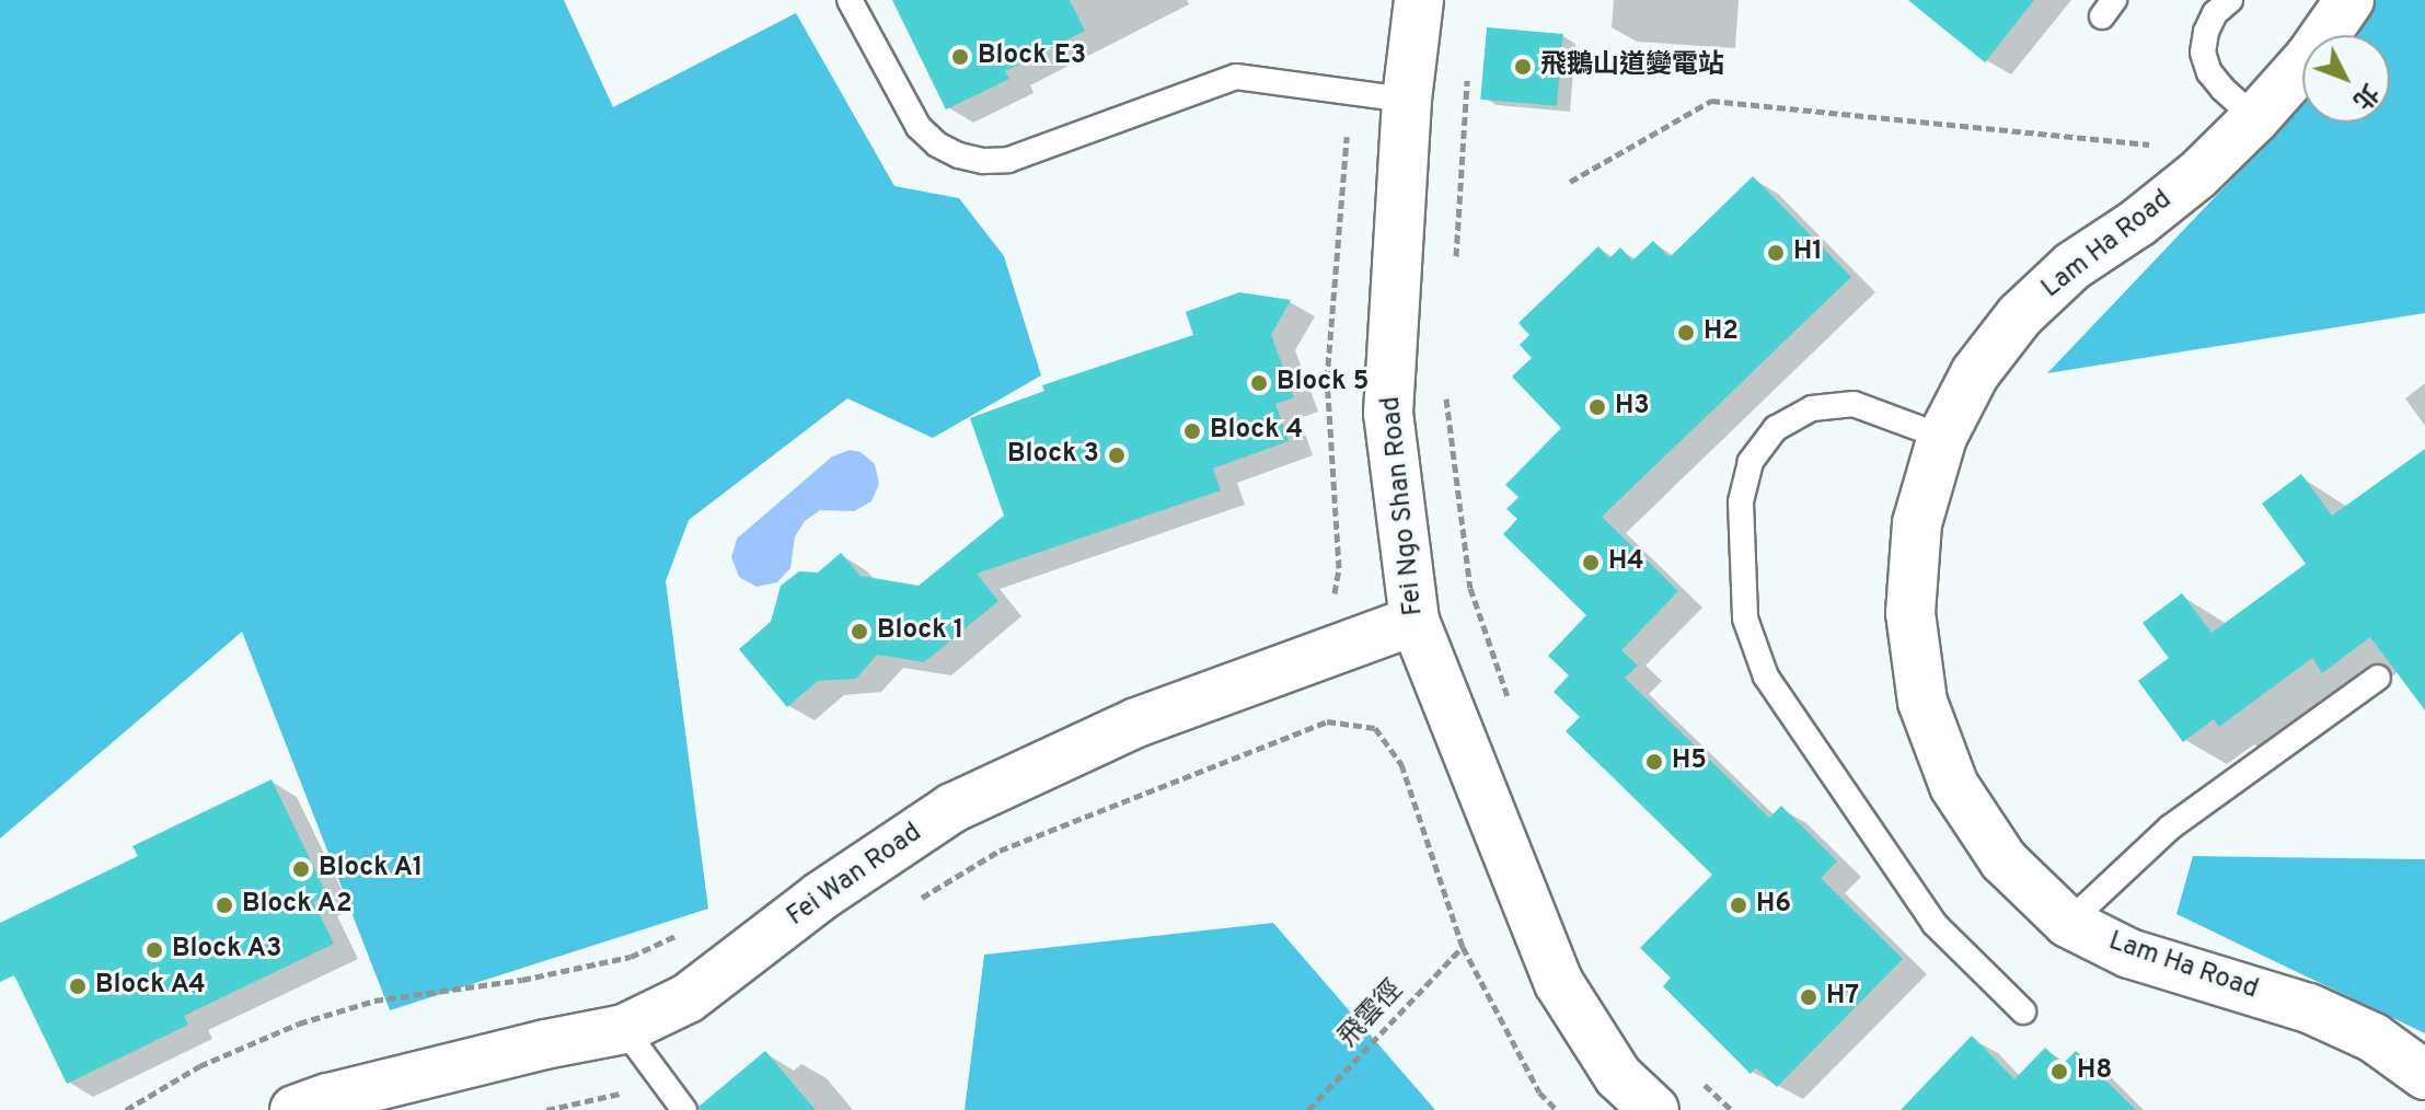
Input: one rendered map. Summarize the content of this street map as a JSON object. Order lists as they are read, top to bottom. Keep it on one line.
{"streets":{"street":["Lam Ha Road","Fei Ngo Shan Road","Fei Wan Road"],"path":["飛雲徑"]},"crossings":[["Fei Ngo Shan Road","Fei Wan Road"]],"places":["Block E3","飛鵝山道變電站","H1","H2","Block 5","H3","Block 4","Block 3","H4","Block 1","H5","Block A1","Block A2","H6","Block A3","Block A4","H7","H8"],"north":"bottom right"}
